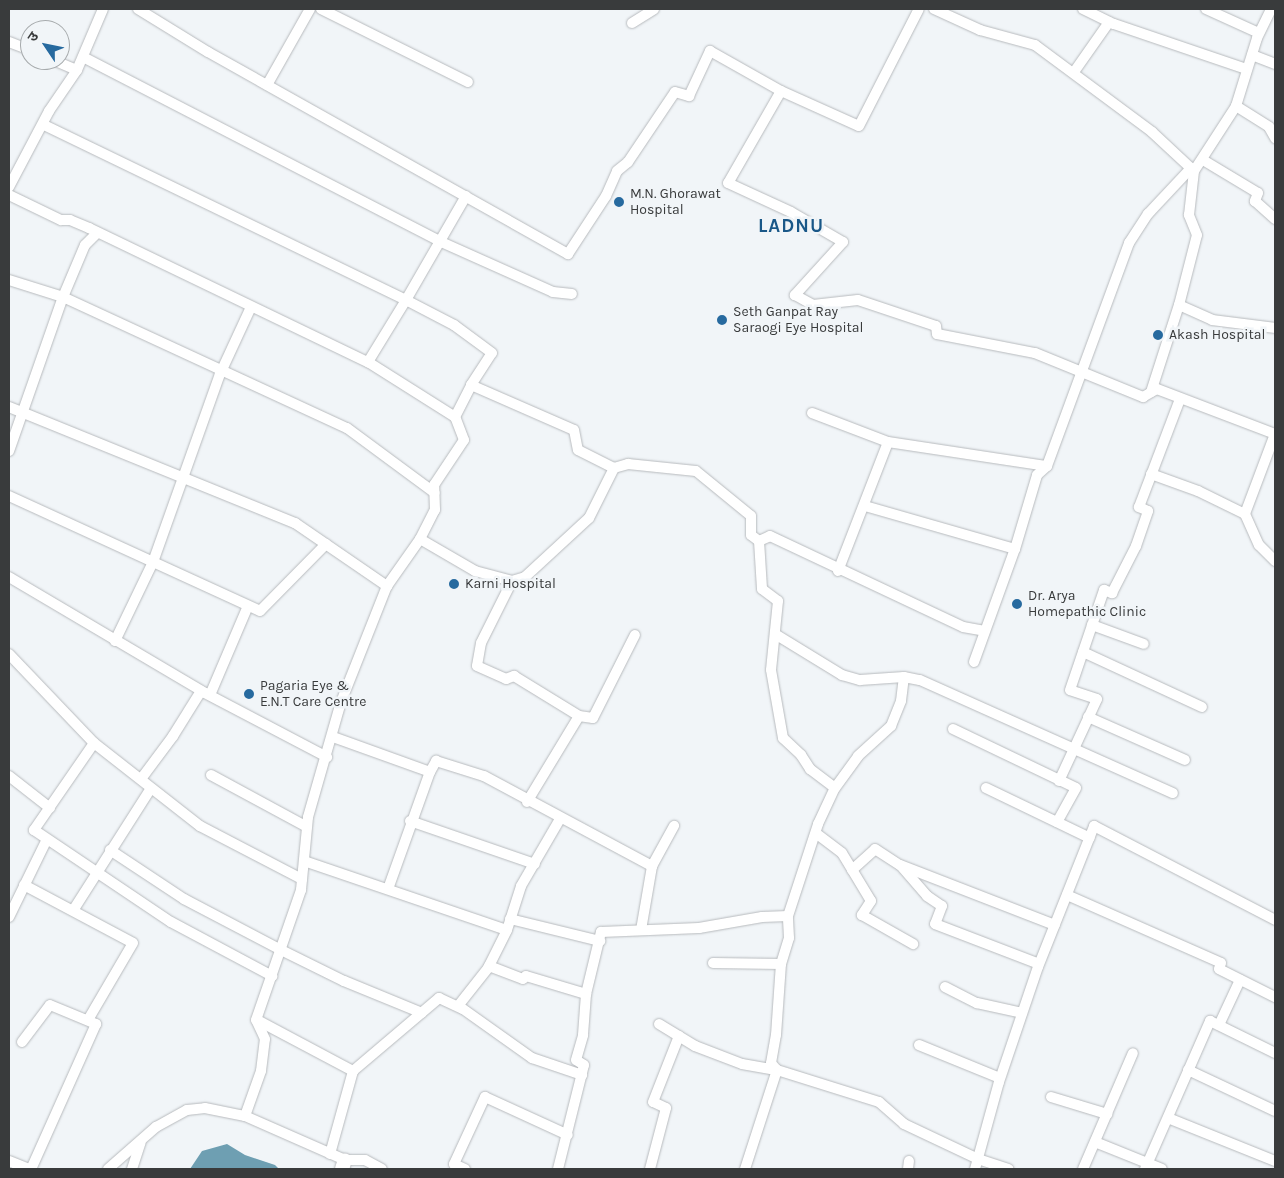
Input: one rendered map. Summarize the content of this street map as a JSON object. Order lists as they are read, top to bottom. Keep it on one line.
{"districts":["LADNU"],"places":["M.N. Ghorawat Hospital","Seth Ganpat Ray Saraogi Eye Hospital","Akash Hospital","Karni Hospital","Dr. Arya Homepathic Clinic","Pagaria Eye & E.N.T Care Centre"],"north":"top left"}
